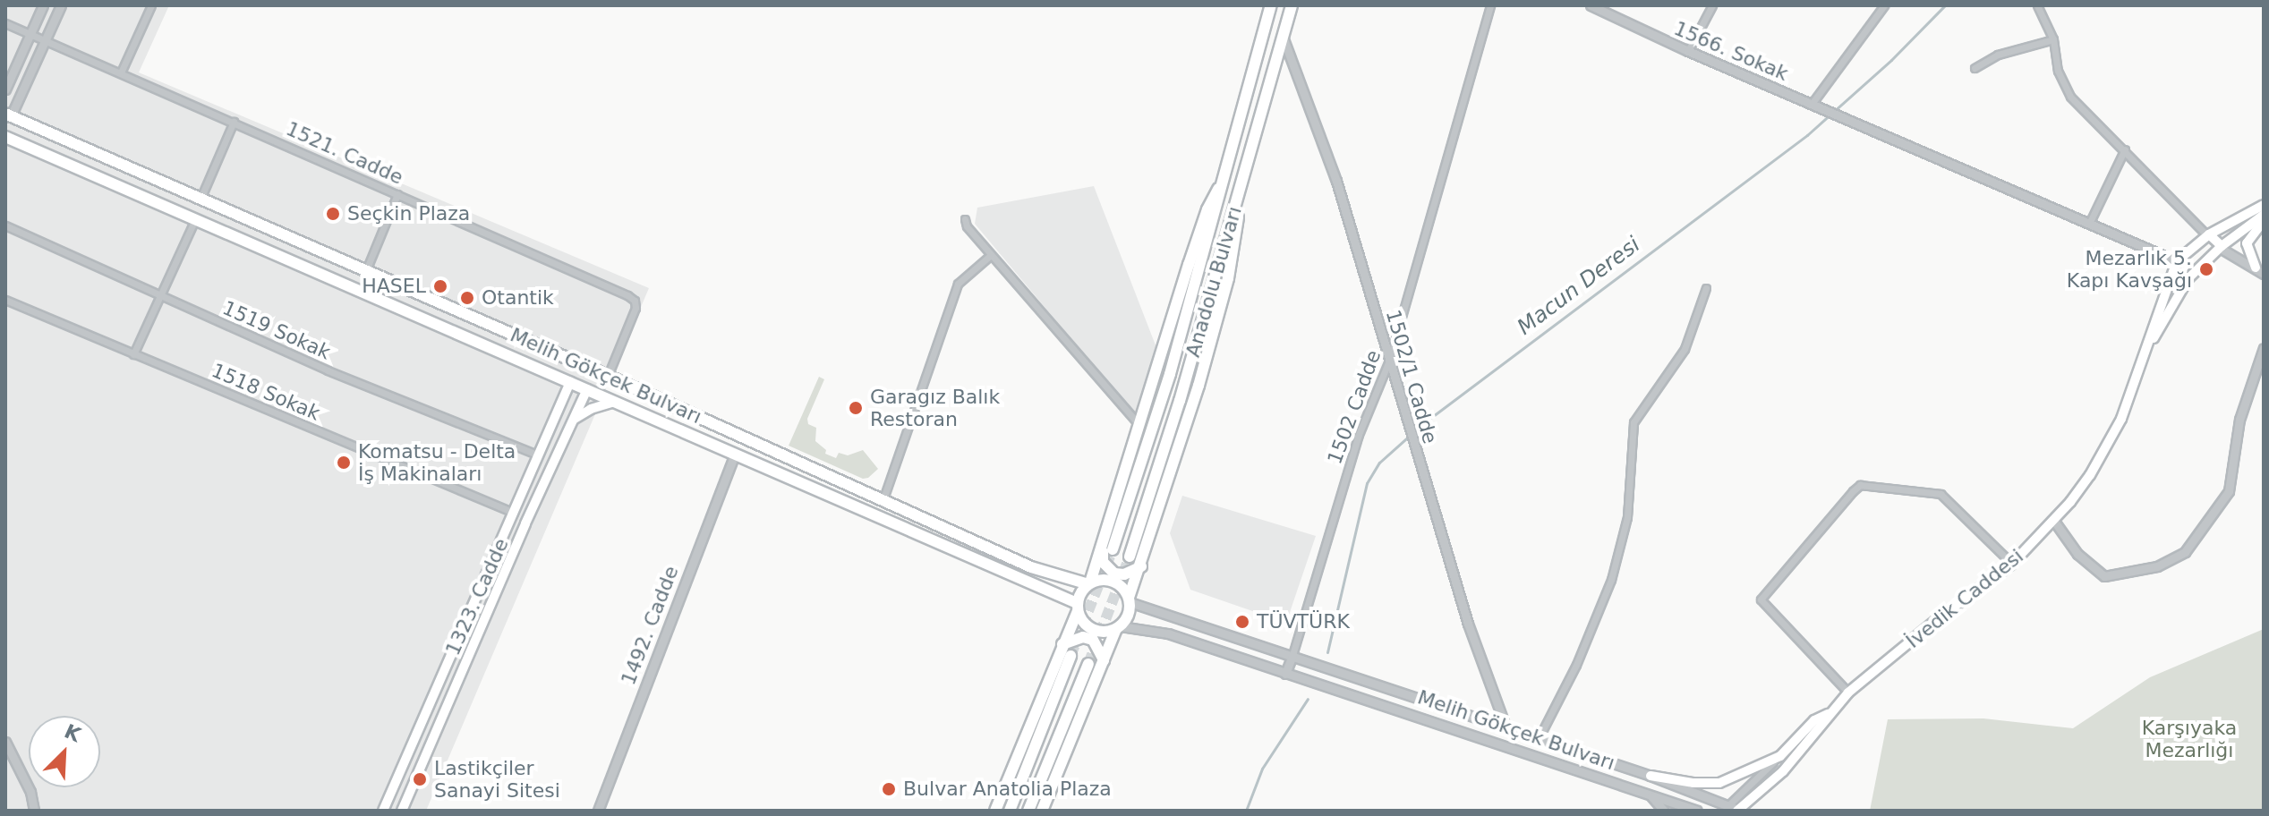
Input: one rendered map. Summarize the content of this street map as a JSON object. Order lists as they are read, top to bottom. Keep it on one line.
{"streets":{"main road":["Anadolu Bulvarı","Melih Gökçek Bulvarı","1323. Cadde","İvedik Caddesi"],"street":["1566. Sokak","1521. Cadde","1519 Sokak","1502/1 Cadde","1518 Sokak","1502 Cadde","1492. Cadde"]},"crossings":[["1566. Sokak","İvedik Caddesi"],["1521. Cadde","Melih Gökçek Bulvarı"],["Anadolu Bulvarı","1502/1 Cadde"],["1519 Sokak","1323. Cadde"],["Melih Gökçek Bulvarı","1502/1 Cadde"],["Melih Gökçek Bulvarı","1502 Cadde"],["Melih Gökçek Bulvarı","1323. Cadde"],["Melih Gökçek Bulvarı","İvedik Caddesi"],["Melih Gökçek Bulvarı","1492. Cadde"],["1502/1 Cadde","1502 Cadde"],["1518 Sokak","1323. Cadde"]],"water":["Macun Deresi"],"parks":["Karşıyaka Mezarlığı"],"places":["Seçkin Plaza","Mezarlık 5. Kapı Kavşağı","HASEL","Otantik","Garagız Balık Restoran","Komatsu - Delta İş Makinaları","TÜVTÜRK","Lastikçiler Sanayi Sitesi","Bulvar Anatolia Plaza"],"north":"top right"}
